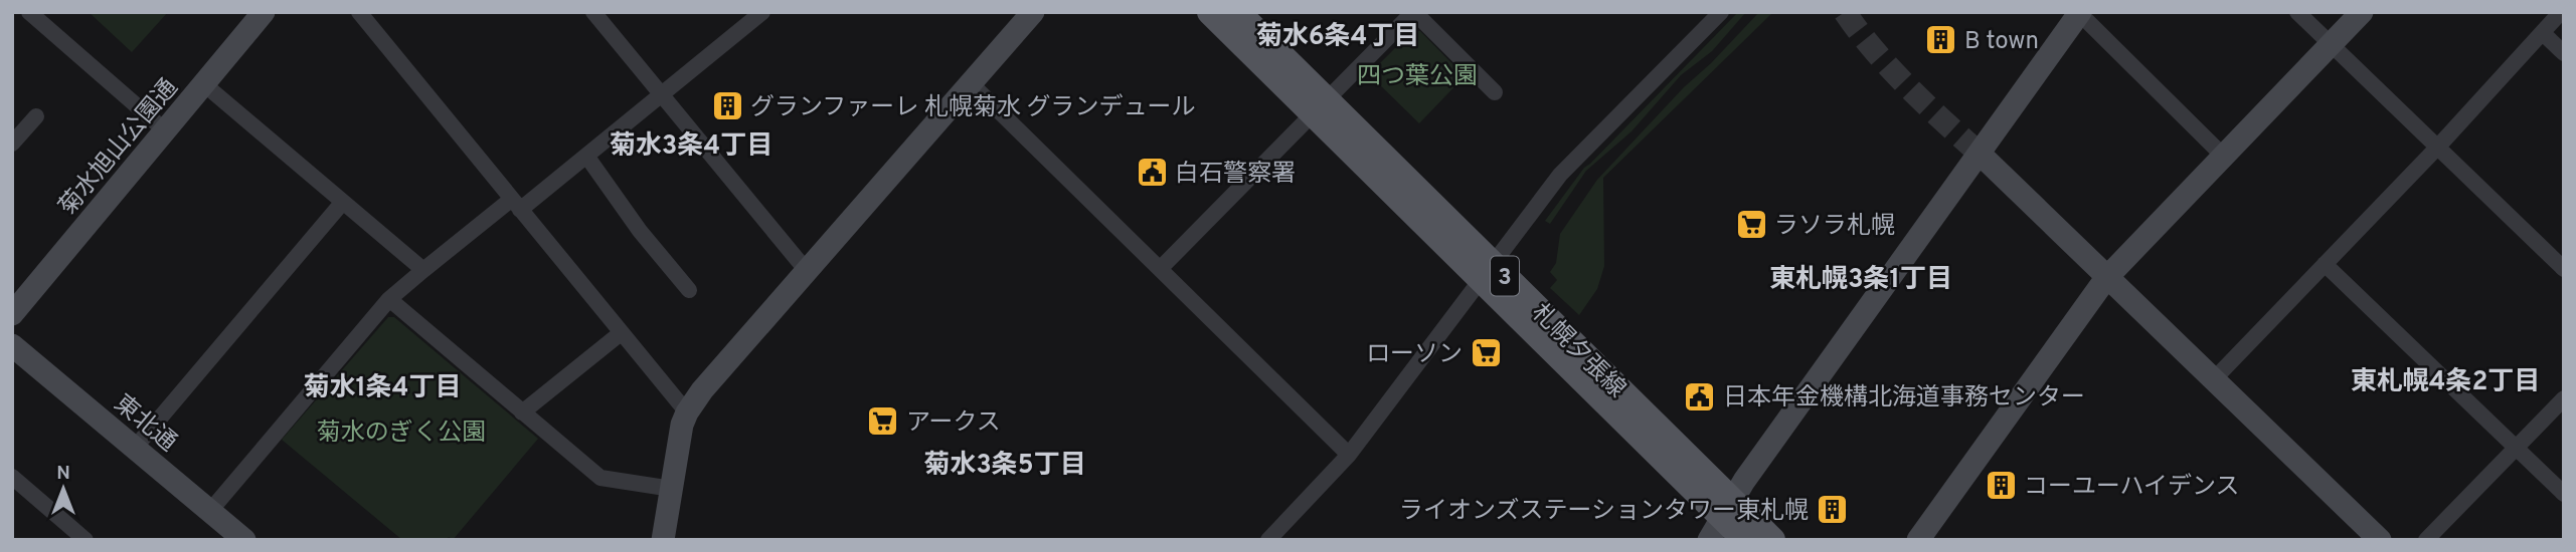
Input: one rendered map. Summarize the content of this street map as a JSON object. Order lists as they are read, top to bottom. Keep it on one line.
{"streets":{"main road":["3","札幌夕張線"],"street":["菊水旭山公園通","東北通"]},"districts":["菊水6条4丁目","菊水3条4丁目","東札幌3条1丁目","東札幌4条2丁目","菊水1条4丁目","菊水3条5丁目"],"parks":["四つ葉公園","菊水のぎく公園"],"places":{"building":["B town","グランファーレ 札幌菊水 グランデュール","コーユーハイデンス","ライオンズステーションタワー東札幌"],"public building":["白石警察署","日本年金機構北海道事務センター"],"supermarket":["ラソラ札幌","ローソン","アークス"]},"north":"top"}
